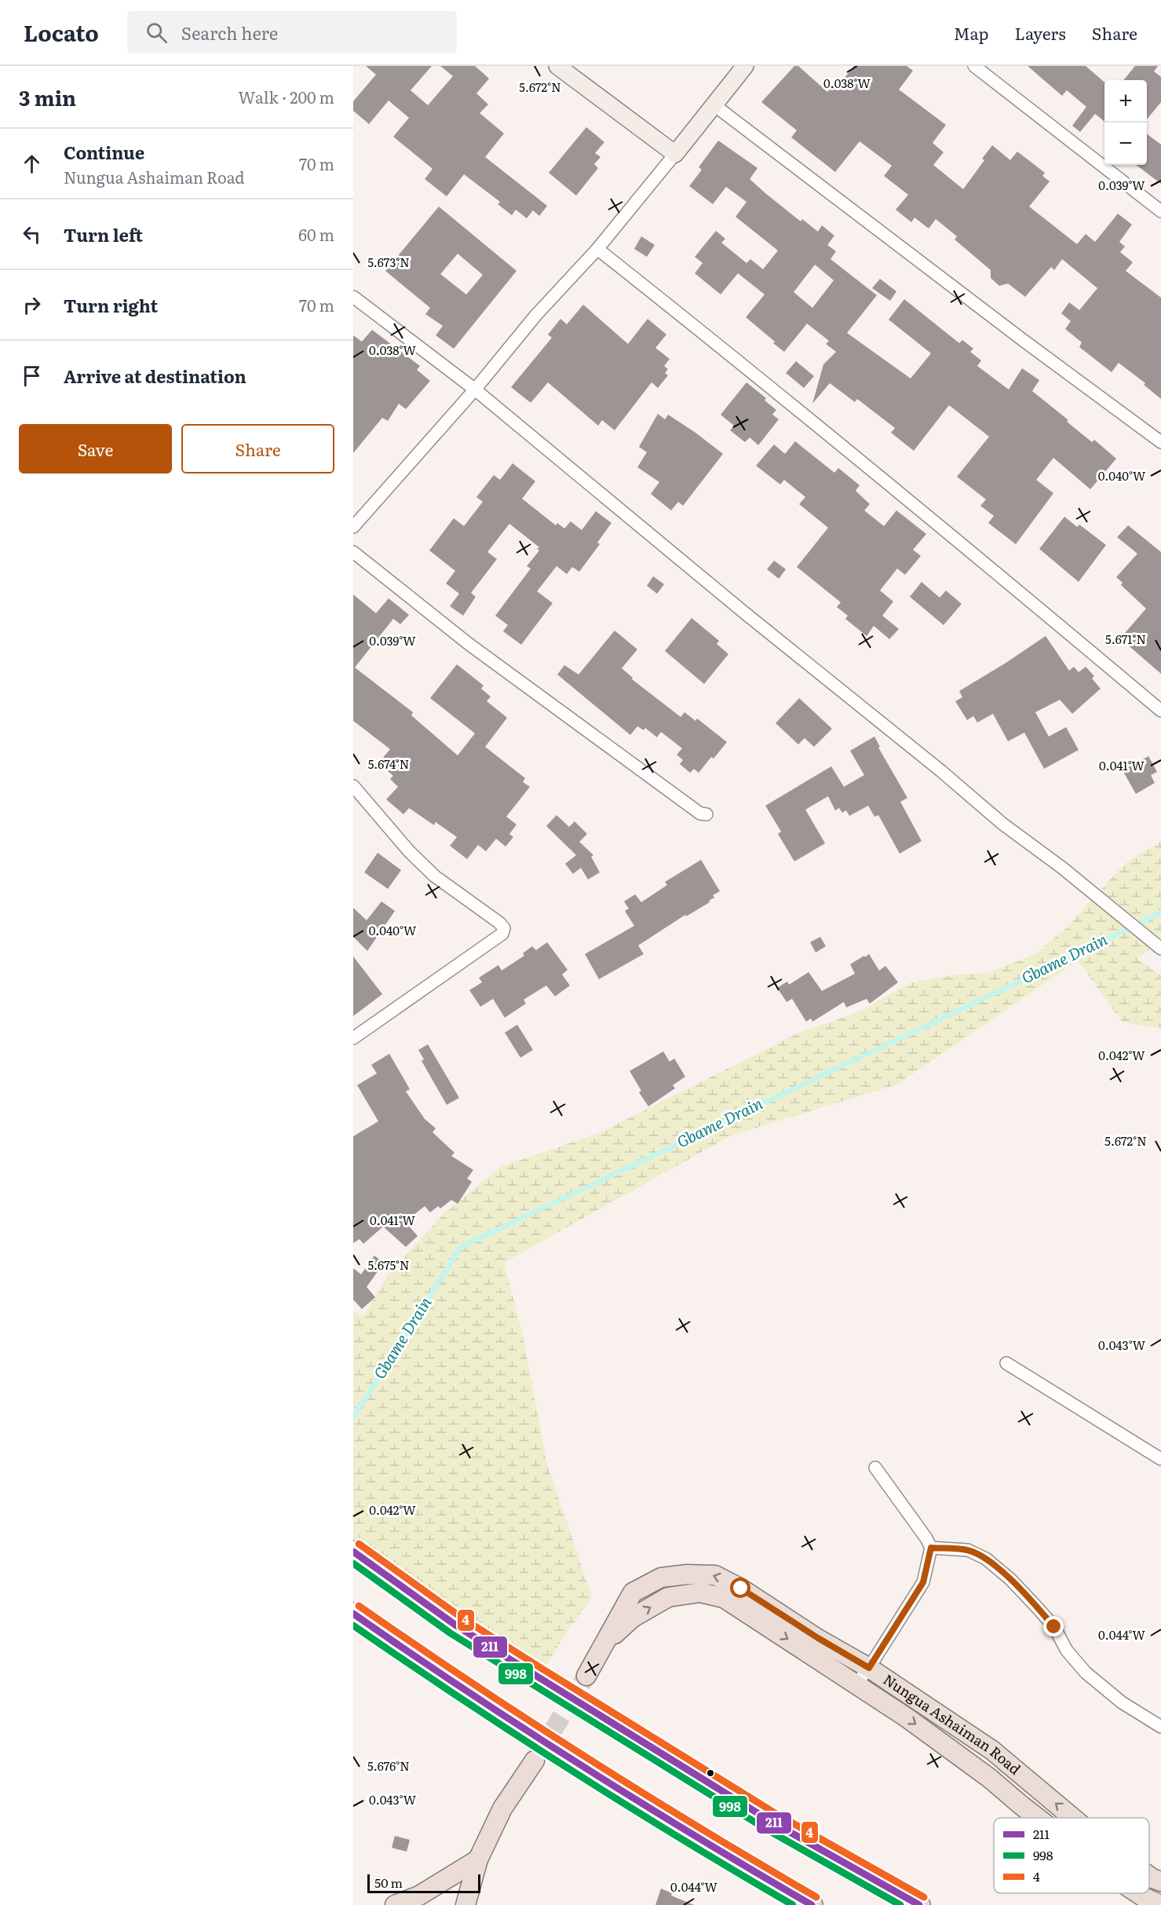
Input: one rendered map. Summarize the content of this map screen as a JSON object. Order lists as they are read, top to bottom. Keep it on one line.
{"streets":{"main road":["Nungua Ashaiman Road"]},"water":["Gbame Drain"],"lines":["transit line 4","transit line 211","transit line 998"],"legend":["211","998","4"],"scale_bar":"50 m","page":{"header":"Locato","search":"Search here","nav":["Map","Layers","Share"],"heading":["3 min","Walk · 200 m"],"map_buttons":["+","−"],"list":[["Continue","Nungua Ashaiman Road","70 m"],["Turn left","60 m"],["Turn right","70 m"],"Arrive at destination"],"buttons":["Save","Share"],"scale":"50 m"},"coordinates":["0.038°W","5.672°N","0.039°W","5.673°N","0.040°W","5.671°N","5.674°N","0.041°W","0.042°W","5.675°N","0.043°W","0.044°W","5.676°N"]}
